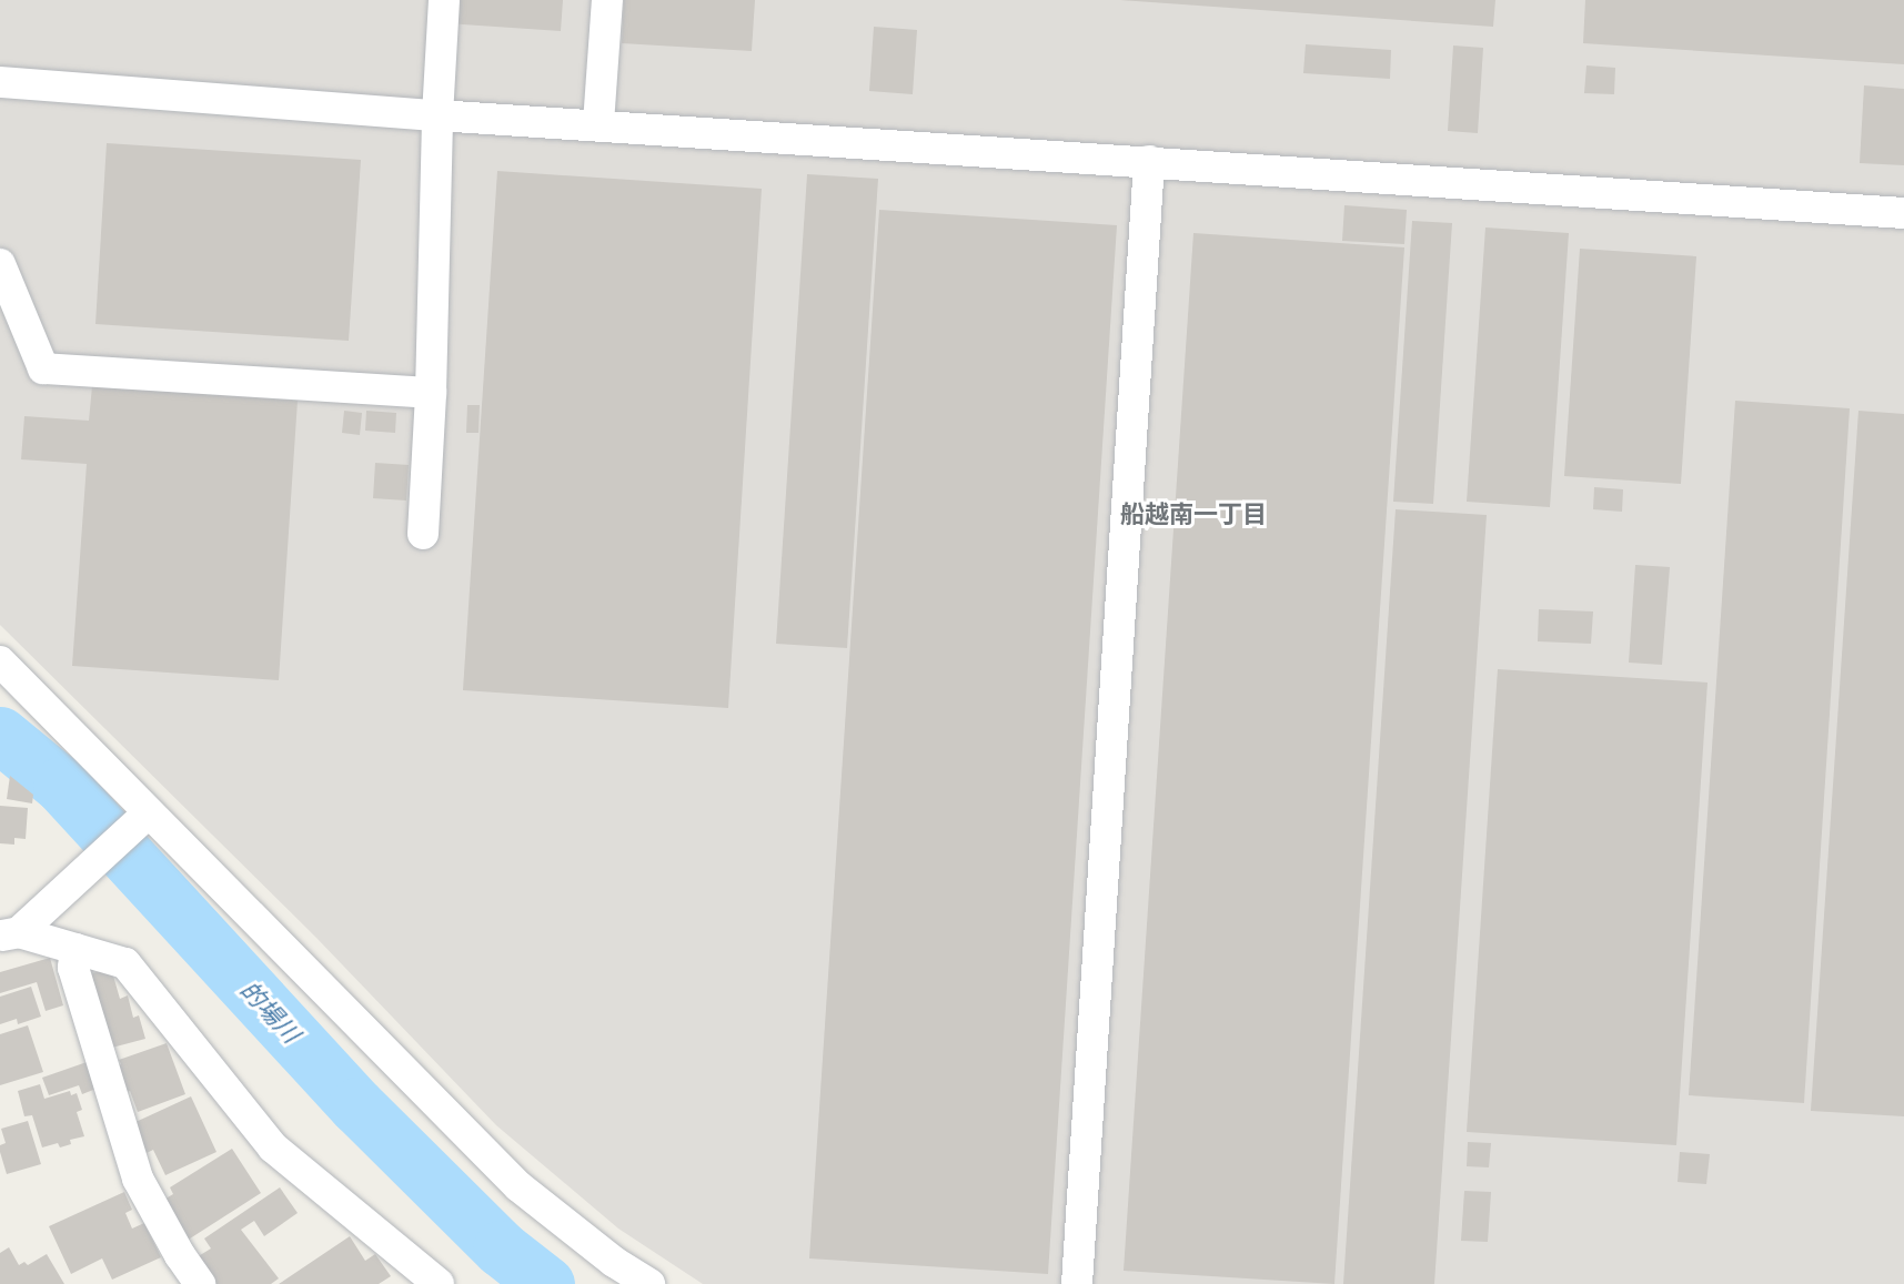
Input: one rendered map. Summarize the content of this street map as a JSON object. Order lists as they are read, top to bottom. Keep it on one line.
{"districts":["船越南一丁目"],"water":["的場川"]}
